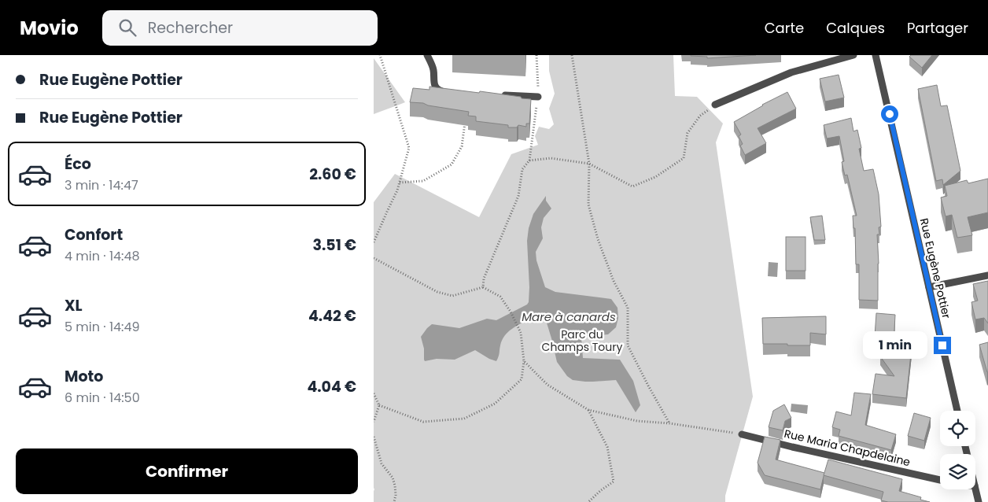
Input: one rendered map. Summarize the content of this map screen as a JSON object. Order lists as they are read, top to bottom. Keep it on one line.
{"streets":{"street":["Rue Eugène Pottier","Rue Maria Chapdelaine"]},"water":["Mare à canards"],"parks":["Parc du Champs Toury"],"page":{"header":"Movio","search":"Rechercher","nav":["Carte","Calques","Partager"],"banner":["Rue Eugène Pottier","Rue Eugène Pottier"],"list":[{"name":"Éco","note":"3 min · 14:47","value":"2.60 €"},{"name":"Confort","note":"4 min · 14:48","value":"3.51 €"},{"name":"XL","note":"5 min · 14:49","value":"4.42 €"},{"name":"Moto","note":"6 min · 14:50","value":"4.04 €"}],"bubble":"1 min","buttons":"Confirmer"}}
